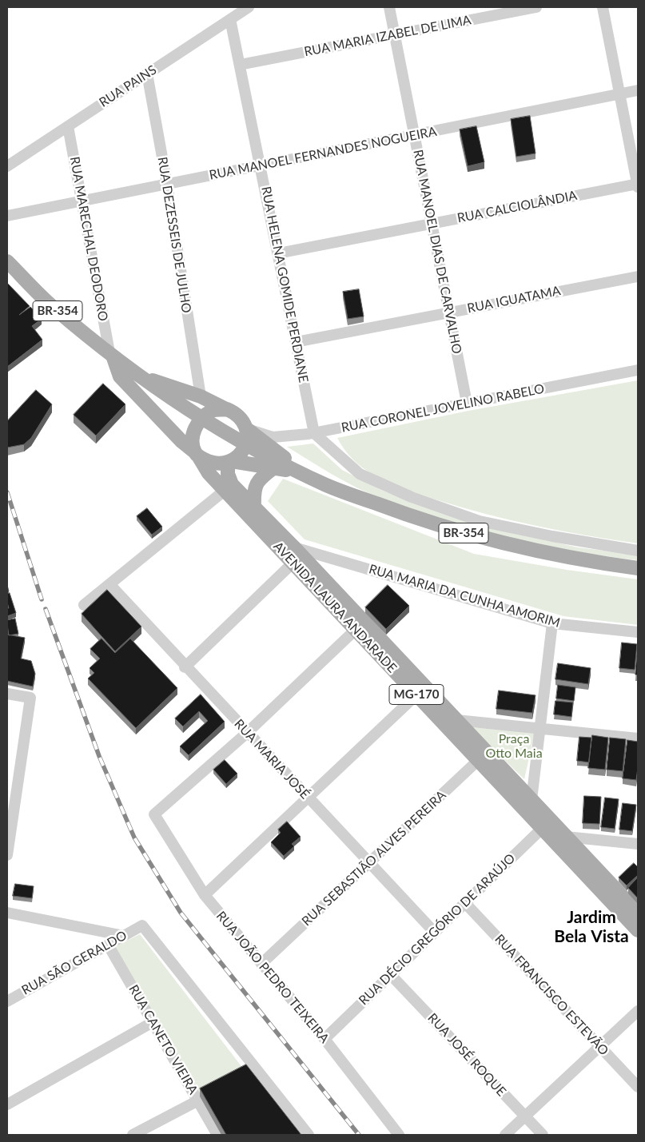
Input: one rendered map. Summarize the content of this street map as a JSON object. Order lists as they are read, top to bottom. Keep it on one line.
{"streets":{"main road":["BR-354","AVENIDA LAURA ANDARADE","MG-170"],"street":["RUA MARIA IZABEL DE LIMA","RUA PAINS","RUA MANOEL FERNANDES NOGUEIRA","RUA CALCIOLÂNDIA","RUA DEZESSEIS DE JULHO","RUA MARECHAL DEODORO","RUA MANOEL DIAS DE CARVALHO","RUA HELENA GOMIDE PERDIANE","RUA IGUATAMA","RUA CORONEL JOVELINO RABELO","RUA MARIA DA CUNHA AMORIM","RUA MARIA JOSÉ","RUA SEBASTIÃO ALVES PEREIRA","RUA DÉCIO GREGÓRIO DE ARAÚJO","RUA SÃO GERALDO","RUA JOÃO PEDRO TEIXEIRA","RUA FRANCISCO ESTEVÃO","RUA CANETO VIEIRA","RUA JOSÉ ROQUE"]},"crossings":[["RUA MARIA IZABEL DE LIMA","RUA MANOEL DIAS DE CARVALHO"],["RUA MARIA IZABEL DE LIMA","RUA HELENA GOMIDE PERDIANE"],["RUA PAINS","RUA DEZESSEIS DE JULHO"],["RUA PAINS","RUA MARECHAL DEODORO"],["RUA PAINS","RUA HELENA GOMIDE PERDIANE"],["RUA MANOEL FERNANDES NOGUEIRA","RUA DEZESSEIS DE JULHO"],["RUA MANOEL FERNANDES NOGUEIRA","RUA MARECHAL DEODORO"],["RUA MANOEL FERNANDES NOGUEIRA","RUA MANOEL DIAS DE CARVALHO"],["RUA MANOEL FERNANDES NOGUEIRA","RUA HELENA GOMIDE PERDIANE"],["RUA CALCIOLÂNDIA","RUA MANOEL DIAS DE CARVALHO"],["RUA CALCIOLÂNDIA","RUA HELENA GOMIDE PERDIANE"],["RUA MARECHAL DEODORO","BR-354"],["RUA MANOEL DIAS DE CARVALHO","RUA IGUATAMA"],["RUA MANOEL DIAS DE CARVALHO","RUA CORONEL JOVELINO RABELO"],["RUA HELENA GOMIDE PERDIANE","RUA IGUATAMA"],["RUA HELENA GOMIDE PERDIANE","RUA CORONEL JOVELINO RABELO"],["RUA MARIA DA CUNHA AMORIM","AVENIDA LAURA ANDARADE"],["RUA MARIA DA CUNHA AMORIM","MG-170"],["AVENIDA LAURA ANDARADE","MG-170"],["AVENIDA LAURA ANDARADE","RUA SEBASTIÃO ALVES PEREIRA"],["AVENIDA LAURA ANDARADE","RUA DÉCIO GREGÓRIO DE ARAÚJO"],["MG-170","RUA SEBASTIÃO ALVES PEREIRA"],["MG-170","RUA DÉCIO GREGÓRIO DE ARAÚJO"],["RUA MARIA JOSÉ","RUA SEBASTIÃO ALVES PEREIRA"],["RUA MARIA JOSÉ","RUA DÉCIO GREGÓRIO DE ARAÚJO"],["RUA MARIA JOSÉ","RUA JOÃO PEDRO TEIXEIRA"],["RUA SEBASTIÃO ALVES PEREIRA","RUA JOÃO PEDRO TEIXEIRA"],["RUA DÉCIO GREGÓRIO DE ARAÚJO","RUA JOÃO PEDRO TEIXEIRA"],["RUA DÉCIO GREGÓRIO DE ARAÚJO","RUA FRANCISCO ESTEVÃO"],["RUA DÉCIO GREGÓRIO DE ARAÚJO","RUA JOSÉ ROQUE"],["RUA SÃO GERALDO","RUA CANETO VIEIRA"]],"districts":["Jardim Bela Vista"],"parks":["Praça Otto Maia"]}
